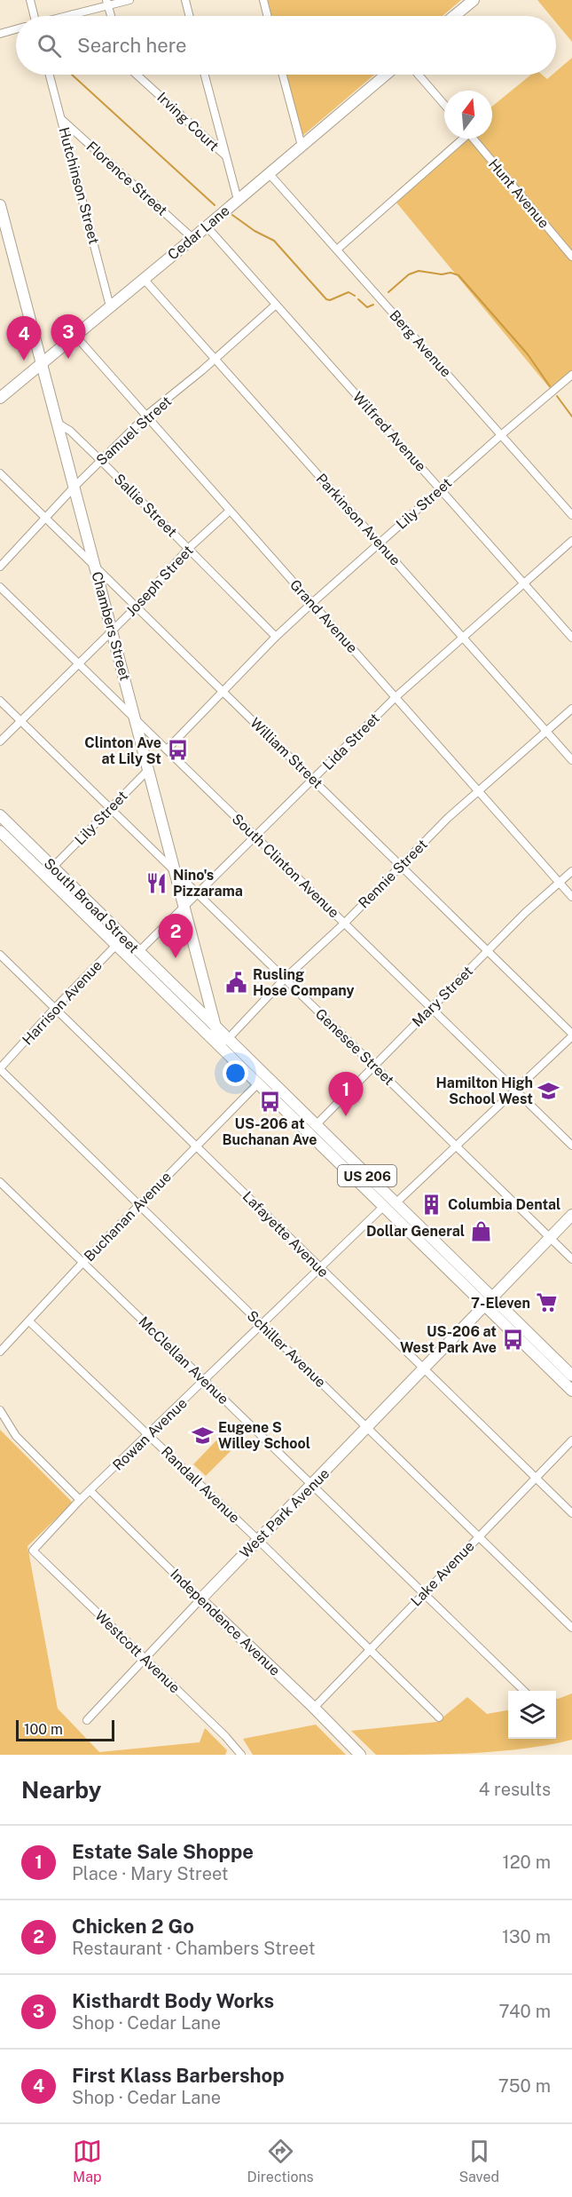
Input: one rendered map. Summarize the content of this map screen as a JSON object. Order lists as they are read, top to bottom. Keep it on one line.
{"streets":{"street":["Irving Court","Florence Street","Hutchinson Street","Hunt Avenue","Cedar Lane","Berg Avenue","Samuel Street","Wilfred Avenue","Lily Street","Sallie Street","Parkinson Avenue","Joseph Street","Grand Avenue","Chambers Street","Lida Street","William Street","South Clinton Avenue","Rennie Street","South Broad Street","Mary Street","Harrison Avenue","Genesee Street","US 206","Buchanan Avenue","Lafayette Avenue","Schiller Avenue","McClellan Avenue","Rowan Avenue","Randall Avenue","West Park Avenue","Lake Avenue","Independence Avenue","Westcott Avenue"]},"crossings":[["Florence Street","Hutchinson Street"],["Florence Street","Cedar Lane"],["Hutchinson Street","Cedar Lane"],["Cedar Lane","Berg Avenue"],["Cedar Lane","Wilfred Avenue"],["Cedar Lane","Parkinson Avenue"],["Cedar Lane","Grand Avenue"],["Cedar Lane","Chambers Street"],["Berg Avenue","Lily Street"],["Samuel Street","Wilfred Avenue"],["Samuel Street","Sallie Street"],["Samuel Street","Parkinson Avenue"],["Samuel Street","Grand Avenue"],["Samuel Street","Chambers Street"],["Samuel Street","William Street"],["Wilfred Avenue","Lily Street"],["Wilfred Avenue","Lida Street"],["Lily Street","Sallie Street"],["Lily Street","Parkinson Avenue"],["Lily Street","Grand Avenue"],["Lily Street","Chambers Street"],["Lily Street","William Street"],["Lily Street","South Clinton Avenue"],["Lily Street","South Broad Street"],["Lily Street","Genesee Street"],["Sallie Street","Joseph Street"],["Sallie Street","Chambers Street"],["Parkinson Avenue","Lida Street"],["Parkinson Avenue","Rennie Street"],["Joseph Street","Grand Avenue"],["Joseph Street","Chambers Street"],["Joseph Street","William Street"],["Joseph Street","South Clinton Avenue"],["Joseph Street","Genesee Street"],["Grand Avenue","Lida Street"],["Grand Avenue","Rennie Street"],["Grand Avenue","Mary Street"],["Chambers Street","Lida Street"],["Chambers Street","William Street"],["Chambers Street","South Clinton Avenue"],["Chambers Street","South Broad Street"],["Chambers Street","Genesee Street"],["Lida Street","William Street"],["Lida Street","South Clinton Avenue"],["Lida Street","South Broad Street"],["Lida Street","Genesee Street"],["William Street","Rennie Street"],["William Street","Mary Street"],["South Clinton Avenue","Rennie Street"],["South Clinton Avenue","Mary Street"],["Rennie Street","South Broad Street"],["Rennie Street","Genesee Street"],["South Broad Street","Mary Street"],["South Broad Street","Harrison Avenue"],["South Broad Street","Buchanan Avenue"],["South Broad Street","Rowan Avenue"],["South Broad Street","West Park Avenue"],["Mary Street","Genesee Street"],["Harrison Avenue","Lafayette Avenue"],["Harrison Avenue","Schiller Avenue"],["Genesee Street","West Park Avenue"],["Buchanan Avenue","Lafayette Avenue"],["Buchanan Avenue","Schiller Avenue"],["Buchanan Avenue","McClellan Avenue"],["Buchanan Avenue","Randall Avenue"],["Lafayette Avenue","Rowan Avenue"],["Lafayette Avenue","West Park Avenue"],["Lafayette Avenue","Lake Avenue"],["Schiller Avenue","Rowan Avenue"],["Schiller Avenue","West Park Avenue"],["Schiller Avenue","Lake Avenue"],["McClellan Avenue","Rowan Avenue"],["McClellan Avenue","West Park Avenue"],["McClellan Avenue","Lake Avenue"],["Rowan Avenue","Randall Avenue"],["Rowan Avenue","Independence Avenue"],["Rowan Avenue","Westcott Avenue"],["Randall Avenue","West Park Avenue"],["Randall Avenue","Lake Avenue"],["West Park Avenue","Independence Avenue"],["West Park Avenue","Westcott Avenue"],["Lake Avenue","Independence Avenue"]],"places":{"bus stop":["Clinton Ave at Lily St","US-206 at Buchanan Ave","US-206 at West Park Ave"],"restaurant":["Nino's Pizzarama"],"public building":["Rusling Hose Company"],"school or university":["Hamilton High School West","Eugene S Willey School"],"building":["Columbia Dental"],"shop":["Dollar General"],"supermarket":["7-Eleven"]},"scale_bar":"100 m","north":"top","page":{"search":"Search here","pins":["3","4","2","1"],"scale":"100 m","heading":["Nearby","4 results"],"list":[{"mark":"1","name":"Estate Sale Shoppe","note":"Place · Mary Street","value":"120 m"},{"mark":"2","name":"Chicken 2 Go","note":"Restaurant · Chambers Street","value":"130 m"},{"mark":"3","name":"Kisthardt Body Works","note":"Shop · Cedar Lane","value":"740 m"},{"mark":"4","name":"First Klass Barbershop","note":"Shop · Cedar Lane","value":"750 m"}],"nav":["Map","Directions","Saved"]}}
